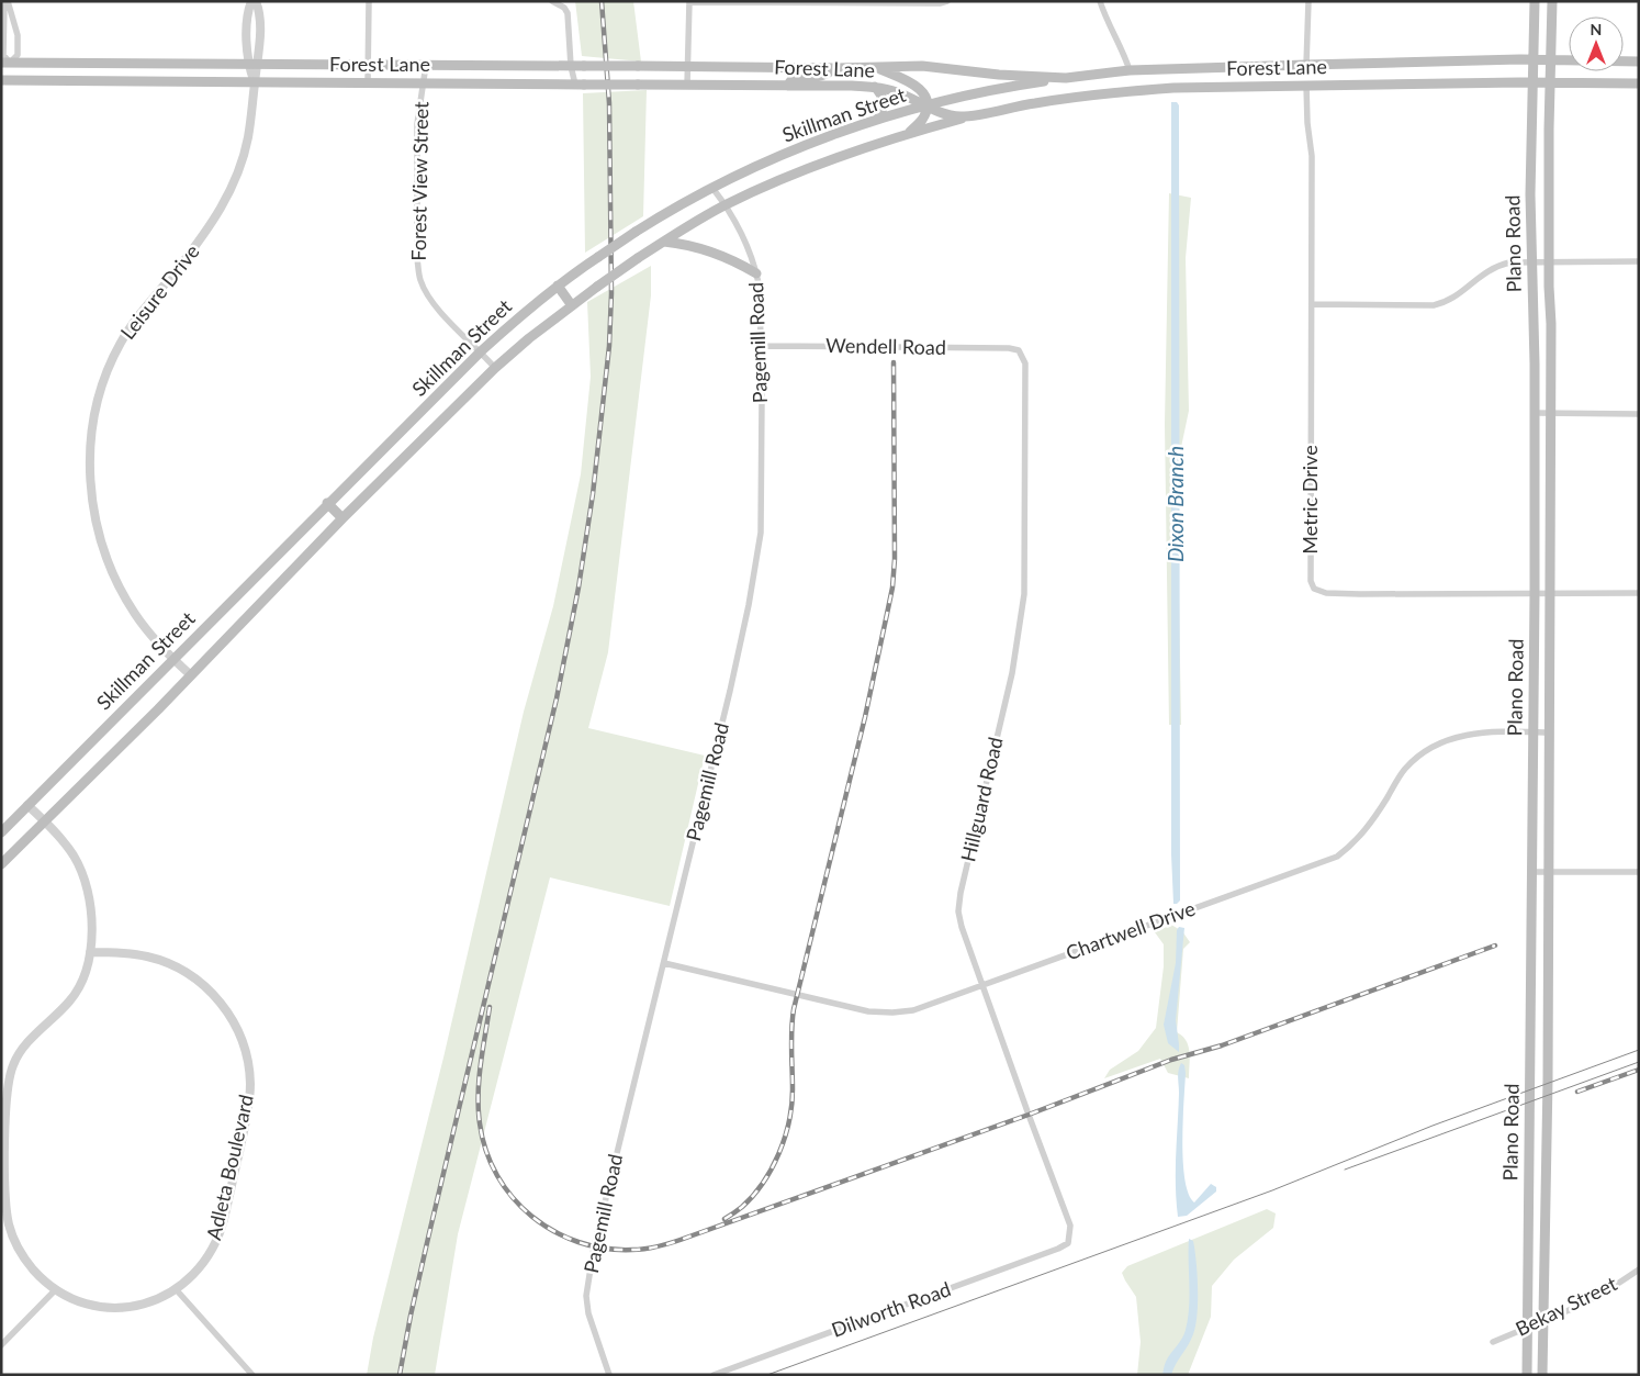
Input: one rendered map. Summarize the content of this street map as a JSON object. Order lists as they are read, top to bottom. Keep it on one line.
{"streets":{"main road":["Forest Lane","Skillman Street","Plano Road"],"street":["Forest View Street","Leisure Drive","Pagemill Road","Wendell Road","Metric Drive","Hillguard Road","Chartwell Drive","Adleta Boulevard","Bekay Street","Dilworth Road"]},"crossings":[["Forest Lane","Skillman Street"],["Forest Lane","Forest View Street"],["Forest Lane","Plano Road"],["Forest Lane","Leisure Drive"],["Forest Lane","Metric Drive"],["Skillman Street","Forest View Street"],["Skillman Street","Leisure Drive"],["Skillman Street","Pagemill Road"],["Skillman Street","Adleta Boulevard"],["Plano Road","Metric Drive"],["Plano Road","Chartwell Drive"],["Plano Road","Bekay Street"],["Pagemill Road","Wendell Road"],["Pagemill Road","Chartwell Drive"],["Wendell Road","Hillguard Road"],["Hillguard Road","Chartwell Drive"],["Hillguard Road","Dilworth Road"]],"water":["Dixon Branch"],"north":"top"}
